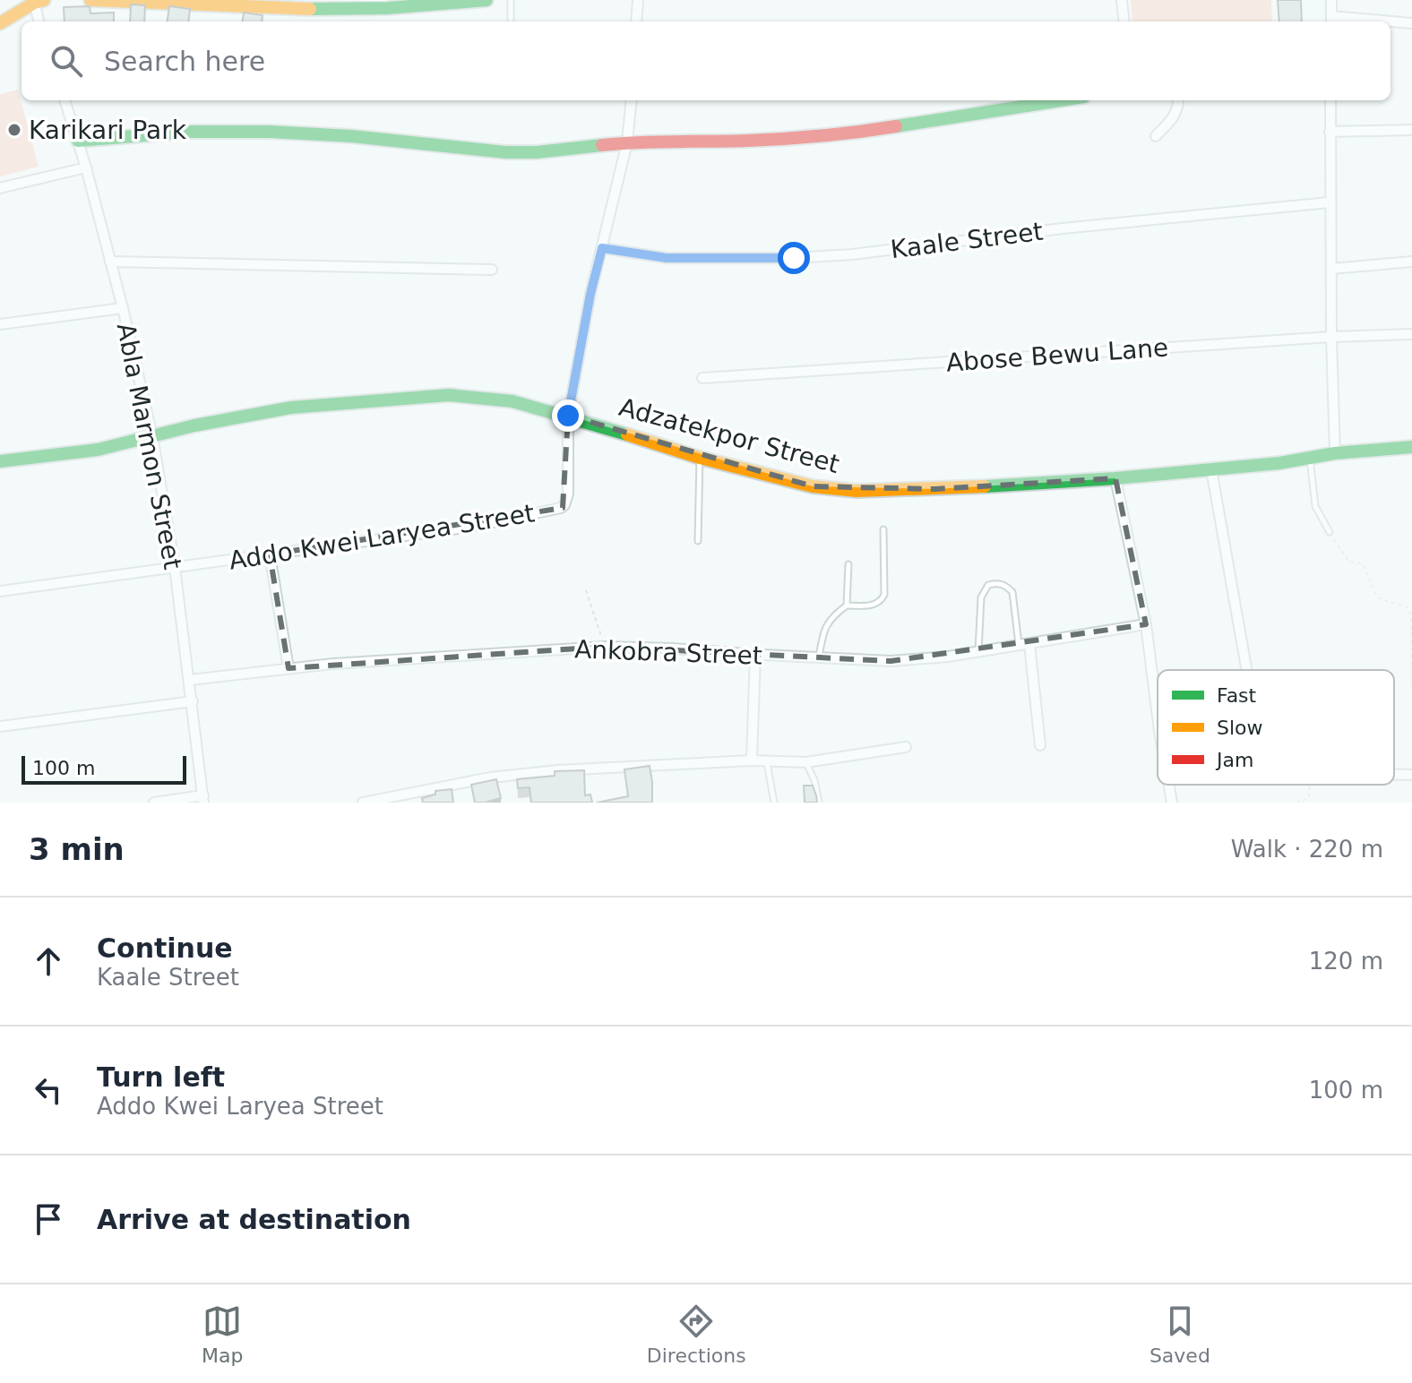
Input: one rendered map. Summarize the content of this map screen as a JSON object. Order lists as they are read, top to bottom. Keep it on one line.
{"streets":{"street":["Kaale Street","Abose Bewu Lane","Adzatekpor Street","Abla Marmon Street","Addo Kwei Laryea Street","Ankobra Street"]},"crossings":[["Kaale Street","Addo Kwei Laryea Street"],["Adzatekpor Street","Abla Marmon Street"],["Adzatekpor Street","Addo Kwei Laryea Street"],["Abla Marmon Street","Addo Kwei Laryea Street"],["Abla Marmon Street","Ankobra Street"]],"places":["Karikari Park"],"legend":["Fast","Slow","Jam"],"scale_bar":"100 m","page":{"search":"Search here","scale":"100 m","heading":["3 min","Walk · 220 m"],"list":[["Continue","Kaale Street","120 m"],["Turn left","Addo Kwei Laryea Street","100 m"],"Arrive at destination"],"nav":["Map","Directions","Saved"]}}
